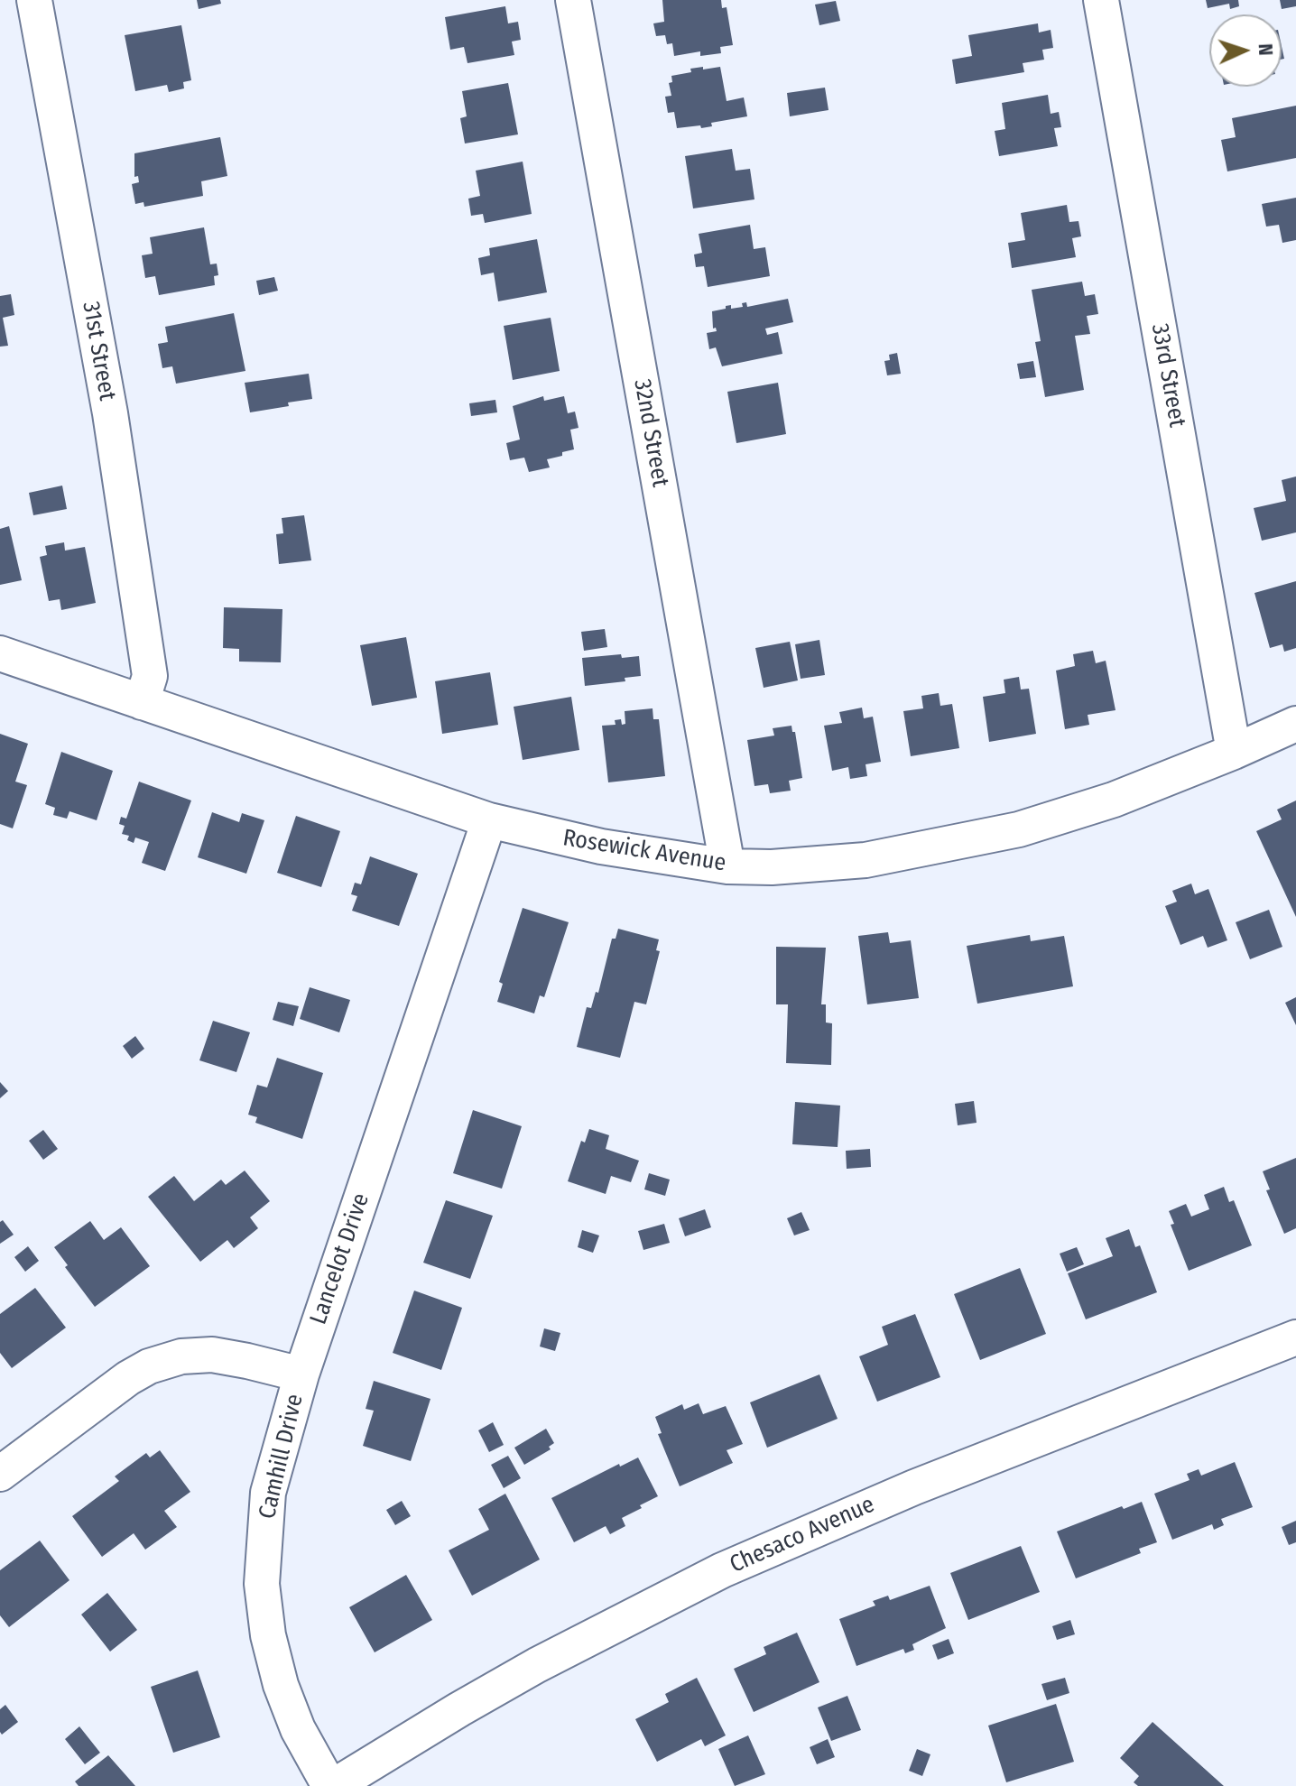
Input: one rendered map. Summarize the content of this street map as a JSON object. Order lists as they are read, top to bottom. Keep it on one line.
{"streets":{"street":["31st Street","33rd Street","32nd Street","Rosewick Avenue","Lancelot Drive","Camhill Drive","Chesaco Avenue"]},"crossings":[["31st Street","Rosewick Avenue"],["33rd Street","Rosewick Avenue"],["32nd Street","Rosewick Avenue"],["Rosewick Avenue","Lancelot Drive"],["Lancelot Drive","Camhill Drive"],["Camhill Drive","Chesaco Avenue"]],"north":"right"}
